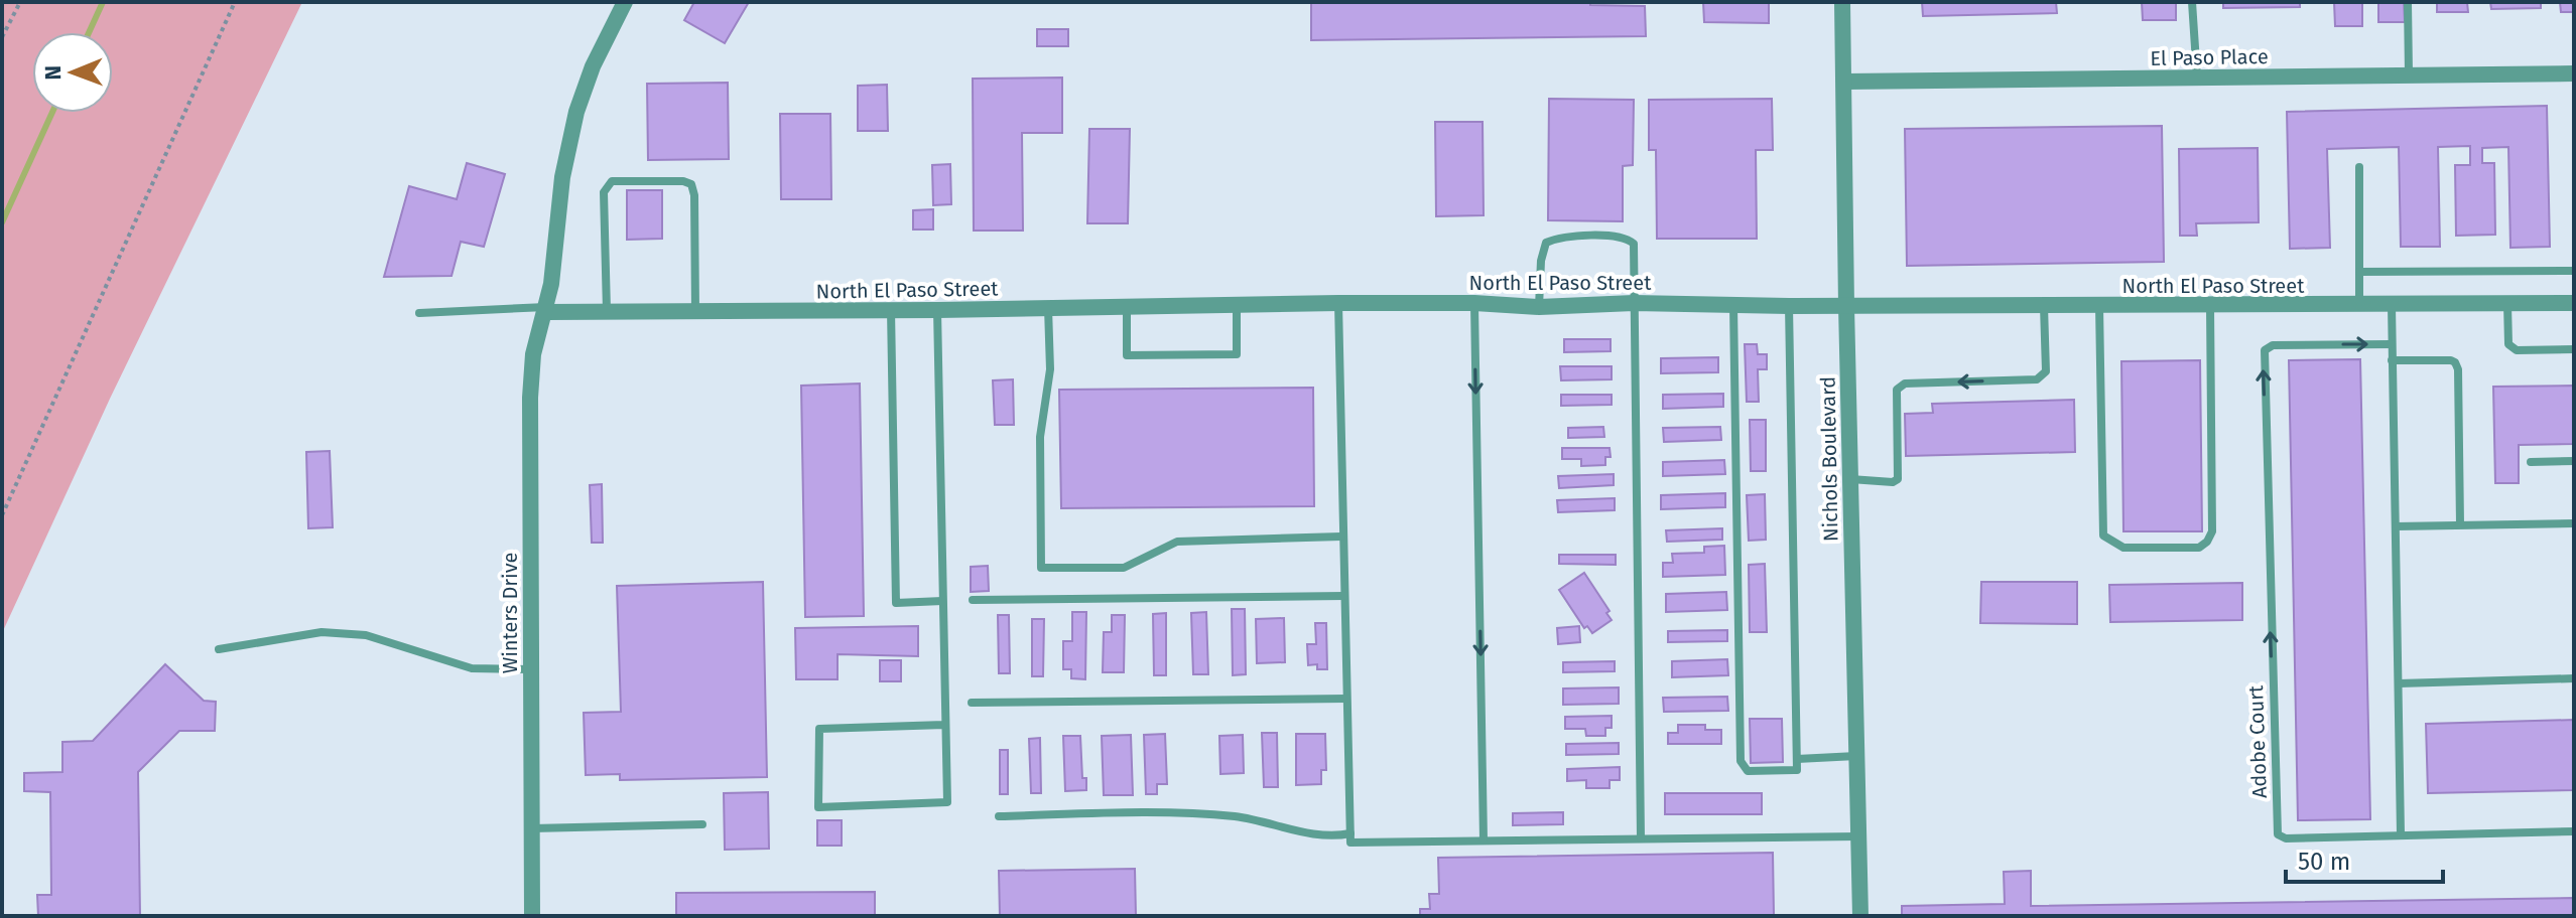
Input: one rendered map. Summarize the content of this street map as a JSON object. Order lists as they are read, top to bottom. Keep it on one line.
{"streets":{"street":["El Paso Place","North El Paso Street","Nichols Boulevard","Winters Drive"],"lane":["Adobe Court"]},"crossings":[["El Paso Place","Nichols Boulevard"],["North El Paso Street","Nichols Boulevard"],["North El Paso Street","Winters Drive"]],"scale_bar":"50 m","north":"left"}
